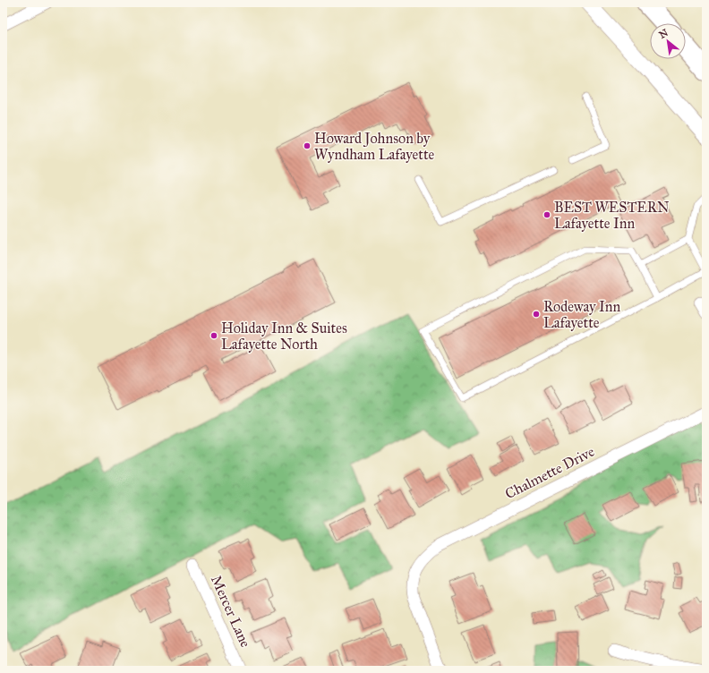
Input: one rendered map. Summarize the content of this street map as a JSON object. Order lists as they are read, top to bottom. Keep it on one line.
{"streets":{"street":["Chalmette Drive","Mercer Lane"]},"places":["Howard Johnson by Wyndham Lafayette","BEST WESTERN Lafayette Inn","Rodeway Inn Lafayette","Holiday Inn & Suites Lafayette North"],"north":"top left"}
